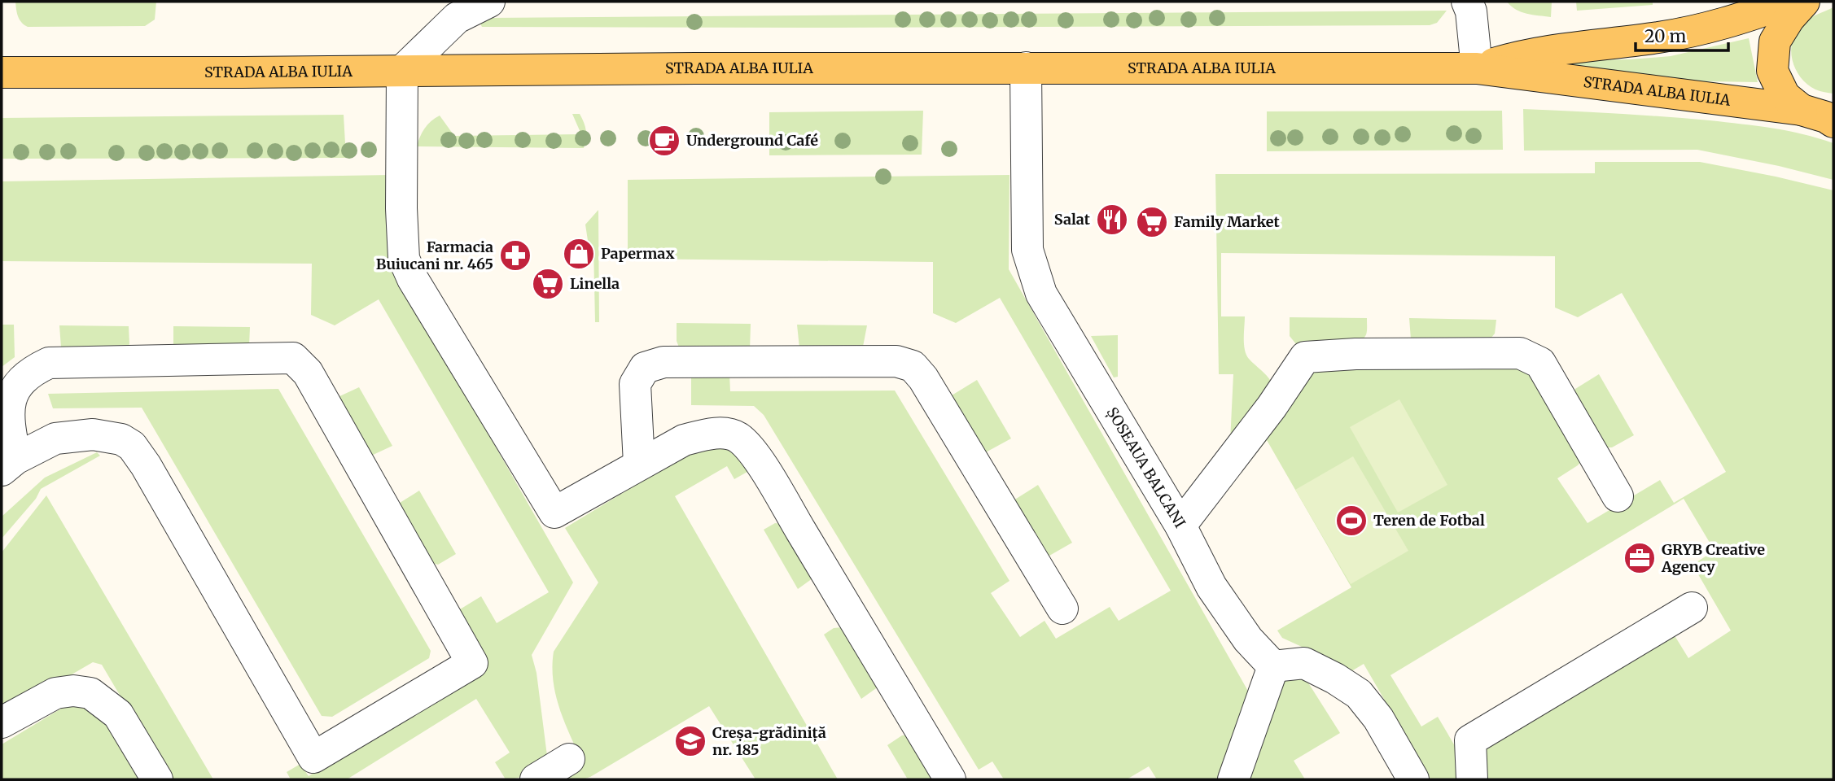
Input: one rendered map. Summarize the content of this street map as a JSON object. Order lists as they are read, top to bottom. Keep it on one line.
{"streets":{"main road":["STRADA ALBA IULIA"],"lane":["ȘOSEAUA BALCANI"]},"crossings":[["STRADA ALBA IULIA","ȘOSEAUA BALCANI"]],"places":{"cafe":["Underground Café"],"restaurant":["Salat"],"supermarket":["Family Market","Linella"],"shop":["Papermax"],"pharmacy":["Farmacia Buiucani nr. 465"],"sports":["Teren de Fotbal"],"office":["GRYB Creative Agency"],"school or university":["Creșa-grădiniță nr. 185"]},"scale_bar":"20 m"}
